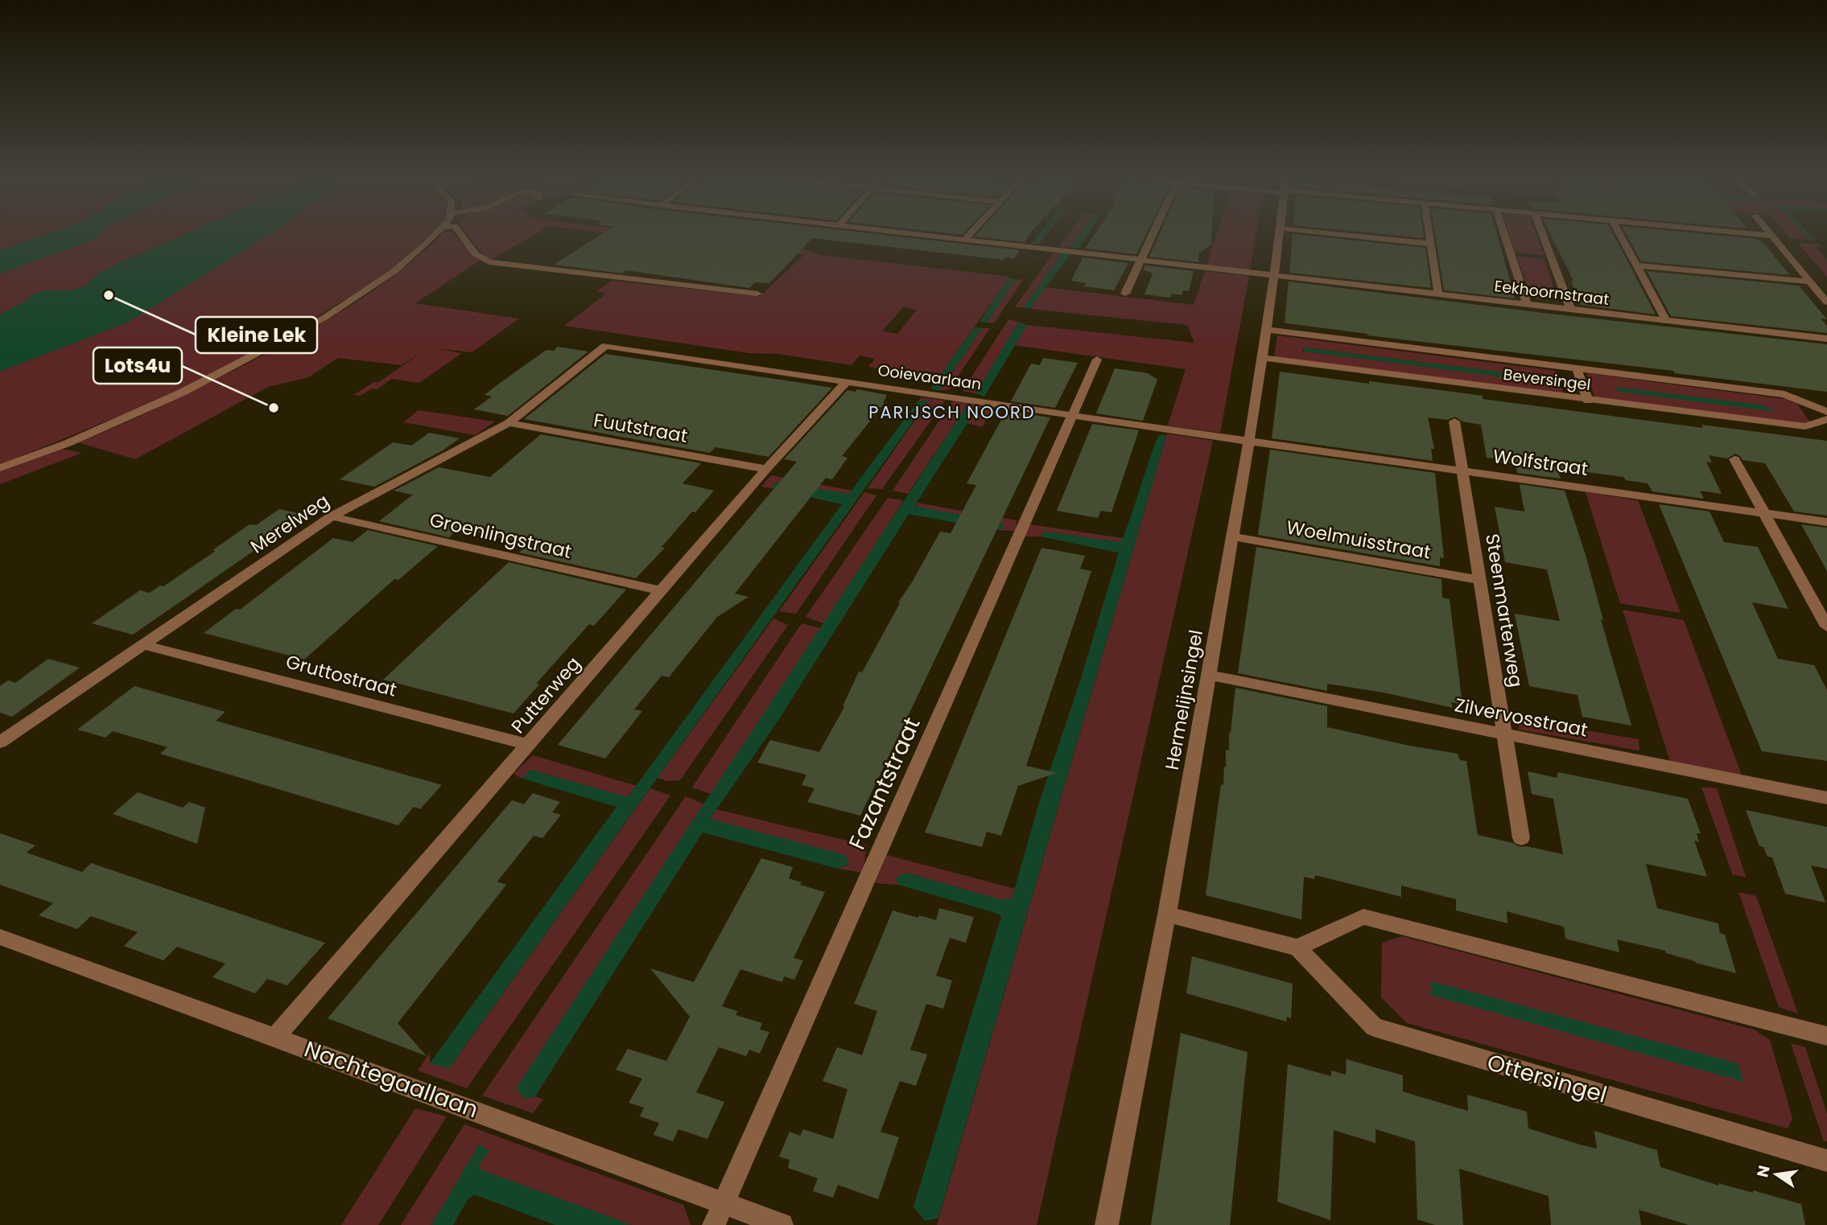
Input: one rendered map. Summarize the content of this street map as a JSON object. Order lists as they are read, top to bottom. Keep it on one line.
{"streets":{"street":["Eekhoornstraat","Ooievaarlaan","Beversingel","Fuutstraat","Wolfstraat","Merelweg","Groenlingstraat","Woelmuisstraat","Steenmarterweg","Gruttostraat","Putterweg","Hermelijnsingel","Zilvervosstraat","Fazantstraat","Ottersingel","Nachtegaallaan"]},"crossings":[["Eekhoornstraat","Hermelijnsingel"],["Ooievaarlaan","Wolfstraat"],["Ooievaarlaan","Merelweg"],["Ooievaarlaan","Putterweg"],["Ooievaarlaan","Hermelijnsingel"],["Ooievaarlaan","Fazantstraat"],["Beversingel","Hermelijnsingel"],["Fuutstraat","Merelweg"],["Fuutstraat","Putterweg"],["Wolfstraat","Steenmarterweg"],["Wolfstraat","Hermelijnsingel"],["Merelweg","Groenlingstraat"],["Merelweg","Gruttostraat"],["Groenlingstraat","Putterweg"],["Woelmuisstraat","Steenmarterweg"],["Woelmuisstraat","Hermelijnsingel"],["Steenmarterweg","Zilvervosstraat"],["Gruttostraat","Putterweg"],["Putterweg","Nachtegaallaan"],["Hermelijnsingel","Zilvervosstraat"],["Fazantstraat","Nachtegaallaan"]],"districts":["PARIJSCH NOORD"],"places":["Kleine Lek","Lots4u"],"north":"left"}
